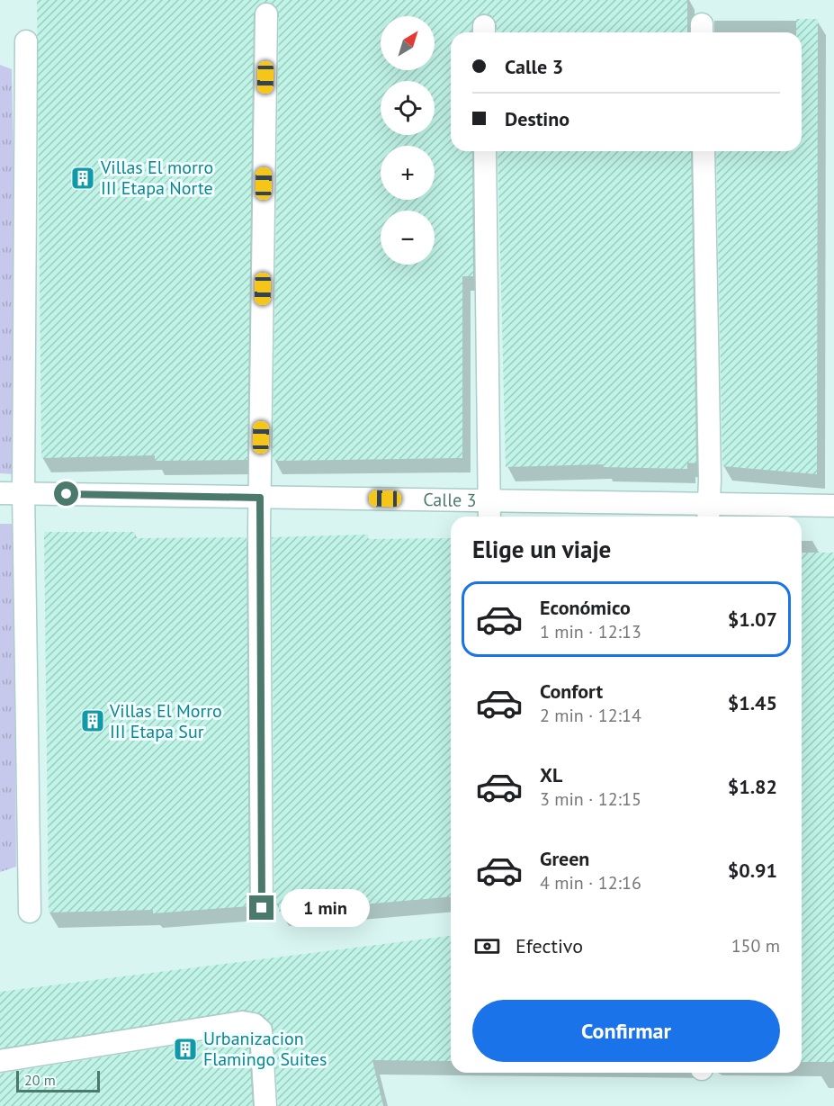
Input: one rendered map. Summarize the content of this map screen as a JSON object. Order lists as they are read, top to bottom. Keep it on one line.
{"streets":{"street":["Calle 3"]},"places":{"building":["Villas El morro III Etapa Norte","Villas El Morro III Etapa Sur","Urbanizacion Flamingo Suites"]},"scale_bar":"20 m","north":"top right","page":{"map_buttons":["+","−"],"banner":["Calle 3","Destino"],"heading":"Elige un viaje","list":[{"name":"Económico","note":"1 min · 12:13","value":"$1.07"},{"name":"Confort","note":"2 min · 12:14","value":"$1.45"},{"name":"XL","note":"3 min · 12:15","value":"$1.82"},{"name":"Green","note":"4 min · 12:16","value":"$0.91"}],"bubble":"1 min","pay":["Efectivo","150 m"],"buttons":"Confirmar","scale":"20 m"}}
